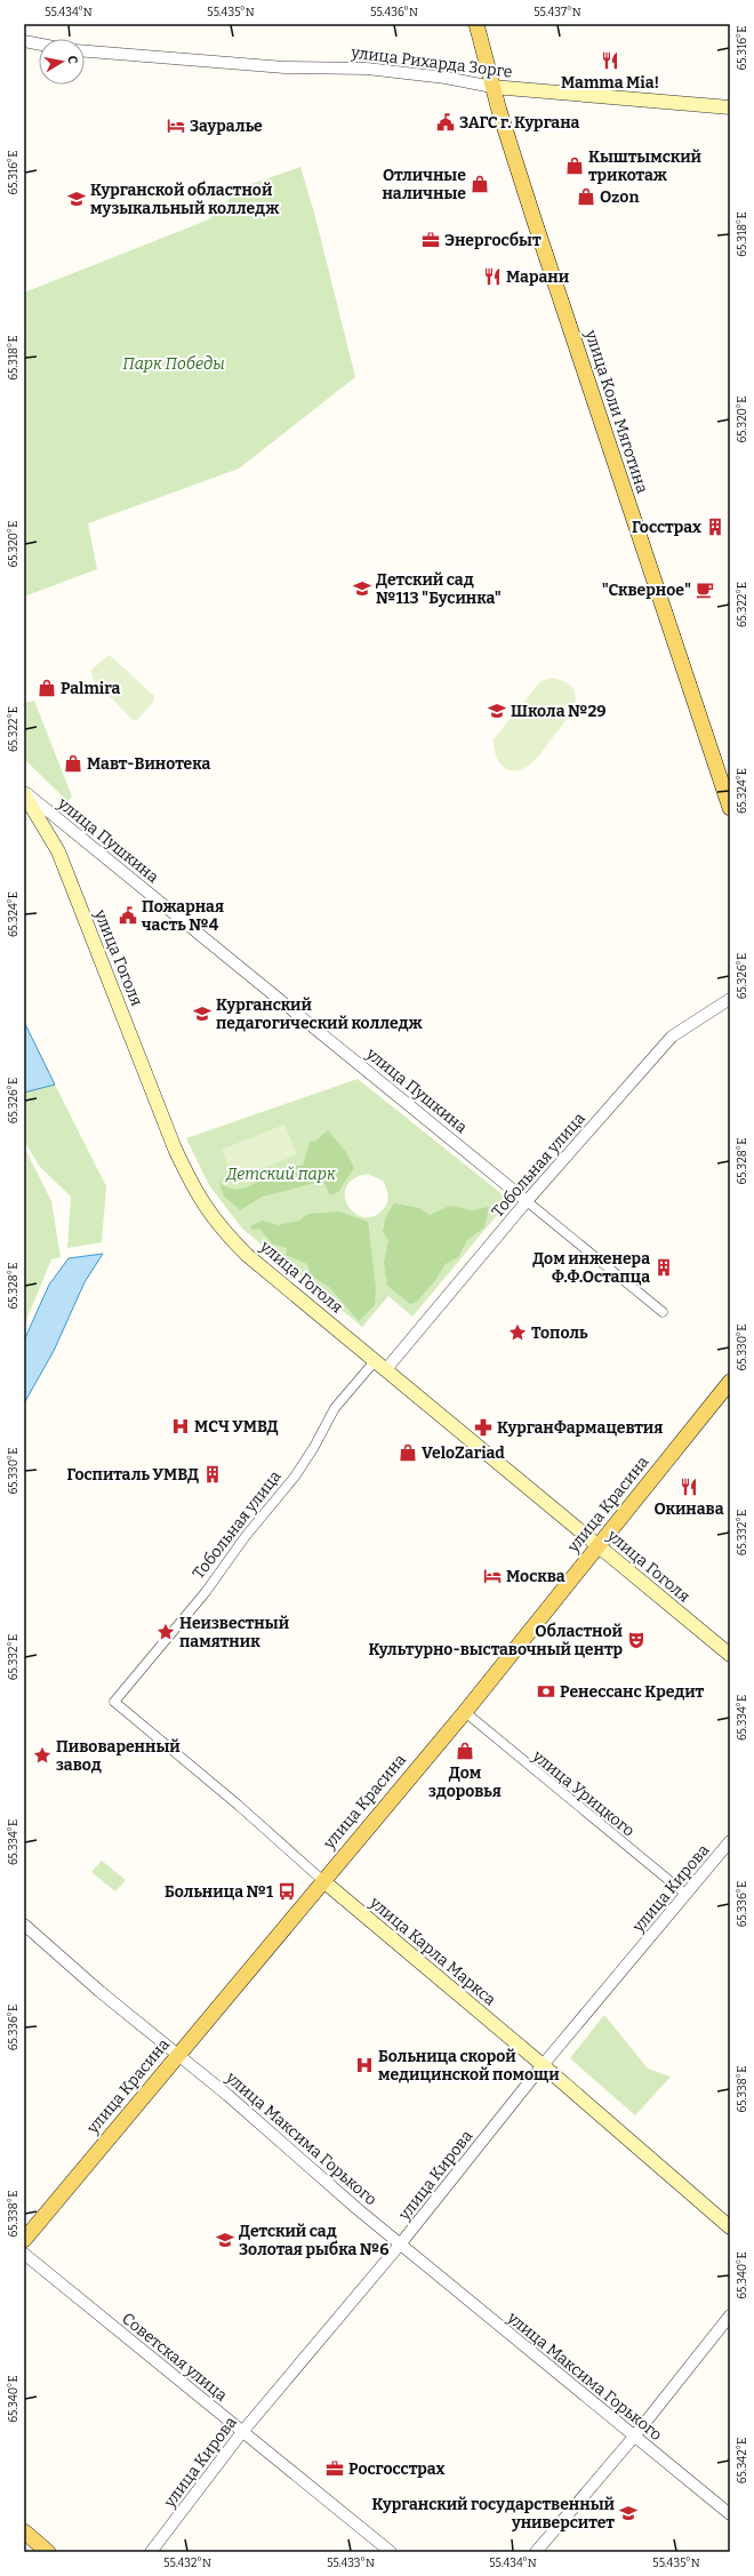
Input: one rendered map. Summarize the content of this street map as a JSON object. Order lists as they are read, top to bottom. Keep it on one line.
{"streets":{"main road":["улица Рихарда Зорге","улица Коли Мяготина","улица Гоголя","улица Красина","улица Карла Маркса"],"street":["улица Пушкина","Тобольная улица","улица Урицкого","улица Кирова","улица Максима Горького","Советская улица"]},"crossings":[["улица Рихарда Зорге","улица Коли Мяготина"],["улица Пушкина","улица Гоголя"],["улица Пушкина","Тобольная улица"],["улица Гоголя","Тобольная улица"],["улица Гоголя","улица Красина"],["Тобольная улица","улица Карла Маркса"],["улица Красина","улица Урицкого"],["улица Красина","улица Карла Маркса"],["улица Красина","улица Максима Горького"],["улица Урицкого","улица Кирова"],["улица Кирова","улица Карла Маркса"],["улица Кирова","улица Максима Горького"],["улица Кирова","Советская улица"]],"parks":["Парк Победы","Детский парк"],"places":{"restaurant":["Mamma Mia!","Марани","Окинава"],"public building":["ЗАГС г. Кургана","Пожарная часть №4"],"hotel":["Зауралье","Москва"],"shop":["Кыштымский трикотаж","Отличные наличные","Ozon","Palmira","Мавт-Винотека","VeloZariad","Дом здоровья"],"school or university":["Курганской областной музыкальный колледж","Детский сад №113 \"Бусинка\"","Школа №29","Курганский педагогический колледж","Детский сад Золотая рыбка №6","Курганский государственный университет"],"office":["Энергосбыт","Росгосстрах"],"building":["Госстрах","Дом инженера Ф.Ф.Остапца","Госпиталь УМВД"],"cafe":["\"Скверное\""],"place":["Тополь","Неизвестный памятник","Пивоваренный завод"],"hospital":["МСЧ УМВД","Больница скорой медицинской помощи"],"pharmacy":["КурганФармацевтия"],"theatre":["Областной Культурно-выставочный центр"],"bank":["Ренессанс Кредит"],"bus stop":["Больница №1"]},"north":"right","coordinates":["55.434°N","55.435°N","55.436°N","55.437°N","65.316°E","65.318°E","65.320°E","65.322°E","65.324°E","65.326°E","65.328°E","65.330°E","65.332°E","65.334°E","65.336°E","65.338°E","65.340°E","65.342°E","55.432°N","55.433°N"]}
